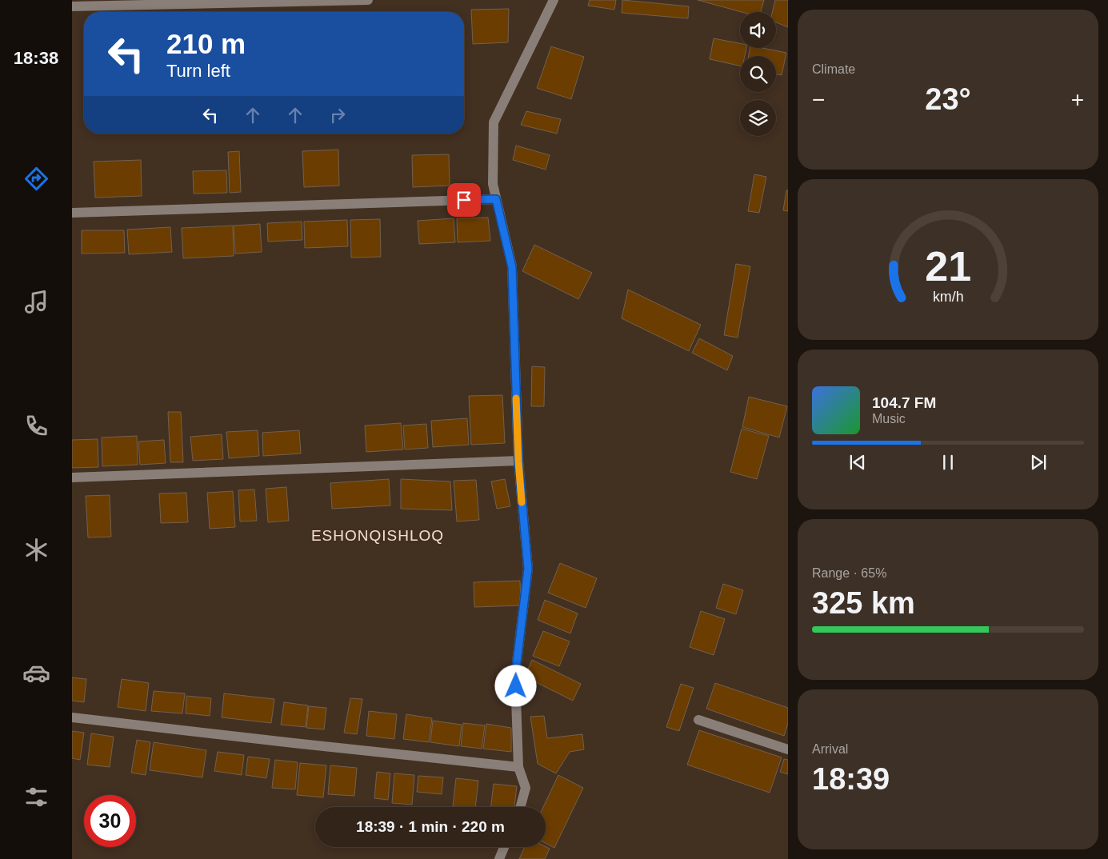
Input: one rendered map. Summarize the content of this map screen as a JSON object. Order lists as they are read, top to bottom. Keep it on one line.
{"districts":["ESHONQISHLOQ"],"page":{"tabs":"18:38","tile":["Climate",["Range · 65%","325 km"],["Arrival","18:39"]],"turn":["210 m","Turn left"],"heat":["−","23°","+"],"song":["104.7 FM","Music"],"limit":"30","trip":"18:39 · 1 min · 220 m","gauge":["21","km/h"]}}
